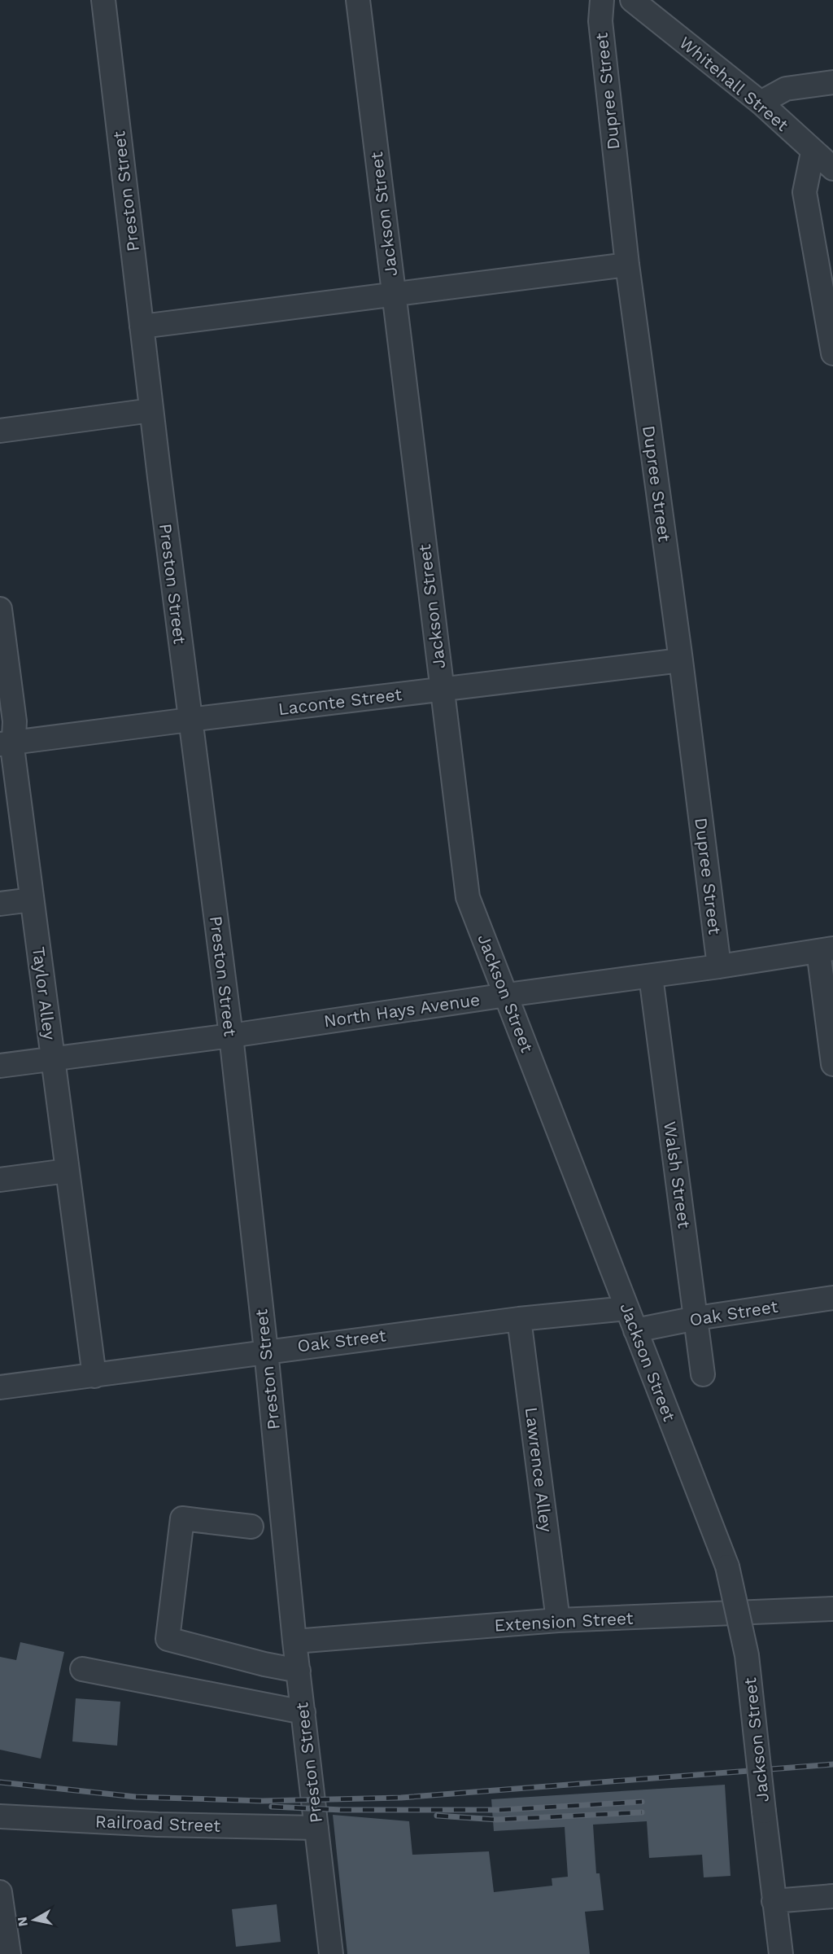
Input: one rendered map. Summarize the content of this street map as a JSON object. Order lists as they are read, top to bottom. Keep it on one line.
{"streets":{"street":["Whitehall Street","Dupree Street","Preston Street","Jackson Street","Laconte Street","Taylor Alley","North Hays Avenue","Walsh Street","Oak Street","Lawrence Alley","Extension Street","Railroad Street"]},"crossings":[["Dupree Street","Laconte Street"],["Dupree Street","North Hays Avenue"],["Preston Street","Laconte Street"],["Preston Street","North Hays Avenue"],["Preston Street","Oak Street"],["Preston Street","Extension Street"],["Preston Street","Railroad Street"],["Jackson Street","Laconte Street"],["Jackson Street","North Hays Avenue"],["Jackson Street","Oak Street"],["Laconte Street","Taylor Alley"],["Taylor Alley","North Hays Avenue"],["Taylor Alley","Oak Street"],["North Hays Avenue","Walsh Street"],["Walsh Street","Oak Street"],["Oak Street","Lawrence Alley"],["Lawrence Alley","Extension Street"]],"north":"left"}
